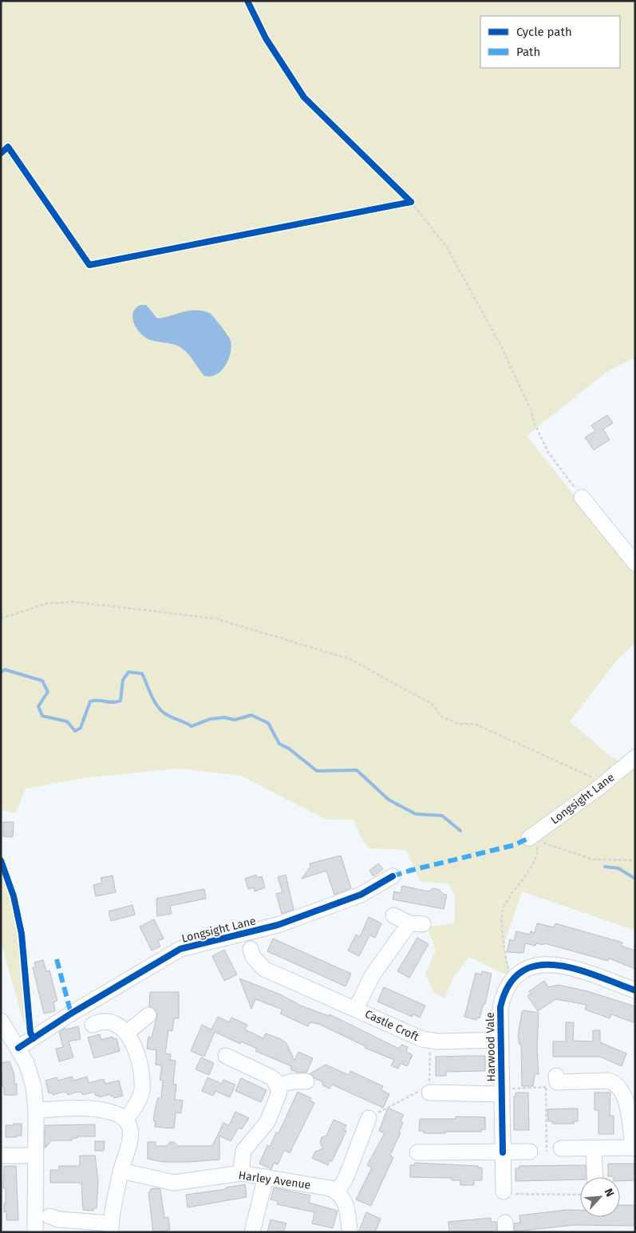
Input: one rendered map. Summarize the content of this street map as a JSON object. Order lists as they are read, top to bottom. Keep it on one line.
{"streets":{"street":["Longsight Lane","Castle Croft","Harwood Vale","Harley Avenue"]},"crossings":[["Castle Croft","Harwood Vale"]],"legend":["Cycle path","Path"],"north":"top right"}
